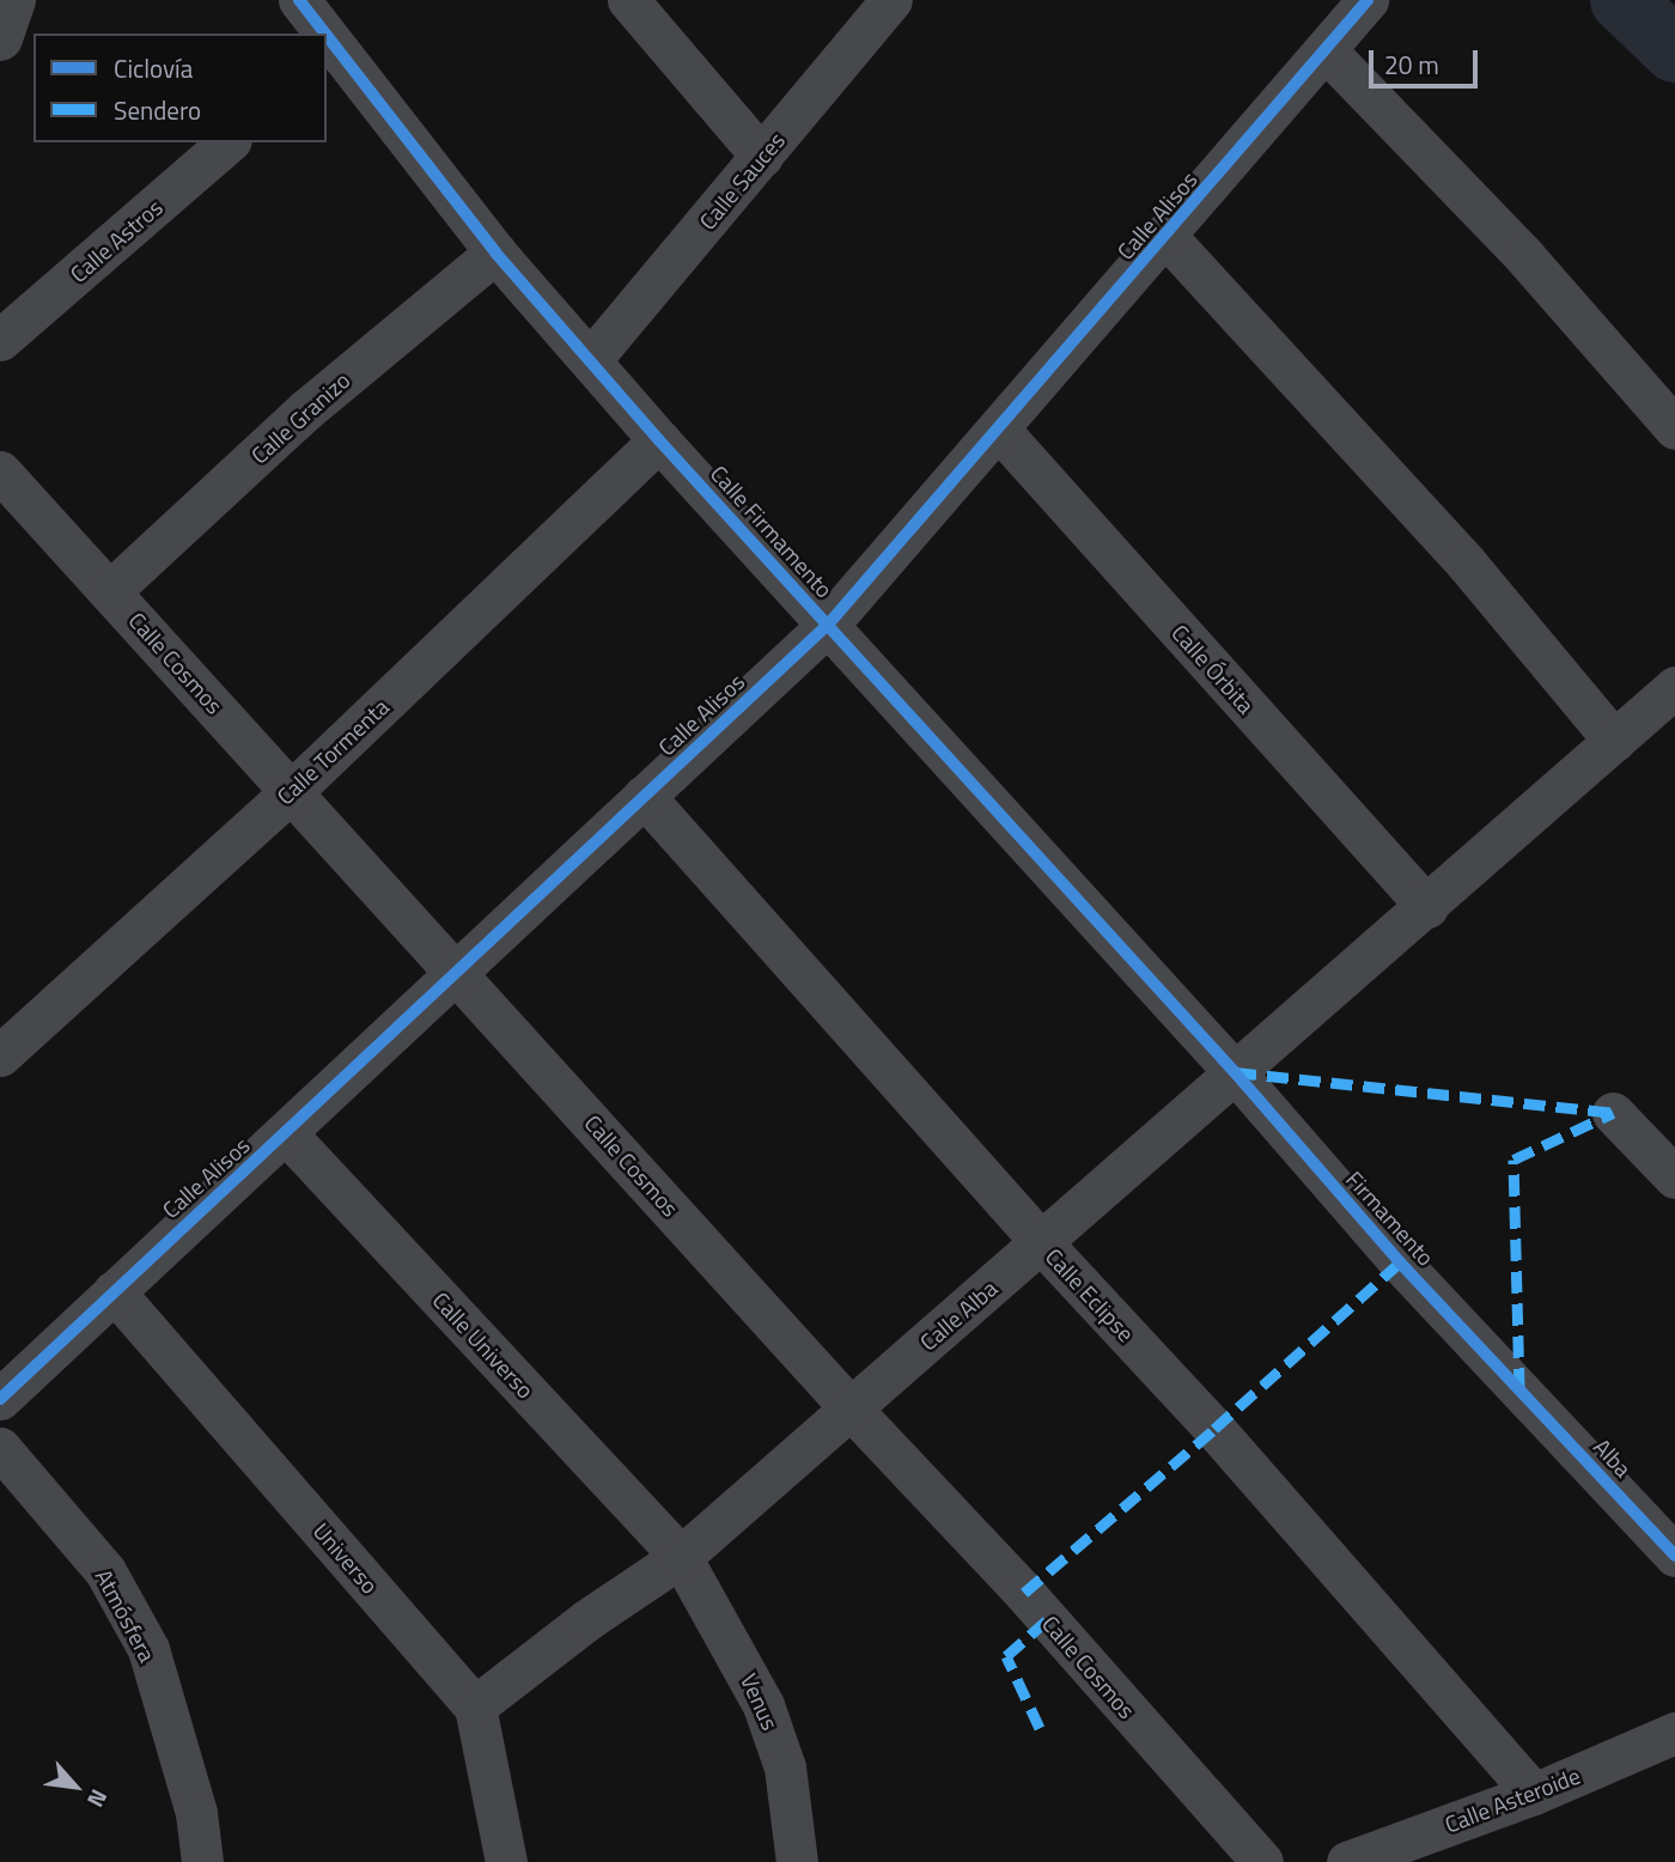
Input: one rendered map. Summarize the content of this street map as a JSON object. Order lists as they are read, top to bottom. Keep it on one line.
{"streets":{"street":["Calle Sauces","Calle Alisos","Calle Astros","Calle Granizo","Calle Firmamento","Calle Cosmos","Calle Órbita","Calle Tormenta","Firmamento","Calle Eclipse","Calle Alba","Calle Universo","Alba","Universo","Atmósfera","Venus","Calle Asteroide"]},"crossings":[["Calle Sauces","Calle Firmamento"],["Calle Alisos","Calle Firmamento"],["Calle Alisos","Calle Cosmos"],["Calle Alisos","Calle Órbita"],["Calle Alisos","Calle Eclipse"],["Calle Alisos","Calle Universo"],["Calle Alisos","Universo"],["Calle Granizo","Calle Firmamento"],["Calle Granizo","Calle Cosmos"],["Calle Firmamento","Calle Tormenta"],["Calle Firmamento","Firmamento"],["Calle Firmamento","Calle Alba"],["Calle Cosmos","Calle Tormenta"],["Calle Cosmos","Calle Alba"],["Calle Órbita","Calle Alba"],["Firmamento","Calle Alba"],["Firmamento","Alba"],["Calle Eclipse","Calle Alba"],["Calle Eclipse","Calle Asteroide"],["Calle Alba","Calle Universo"],["Calle Alba","Universo"],["Calle Alba","Venus"],["Calle Universo","Venus"]],"legend":["Ciclovía","Sendero"],"scale_bar":"20 m","north":"bottom right"}
